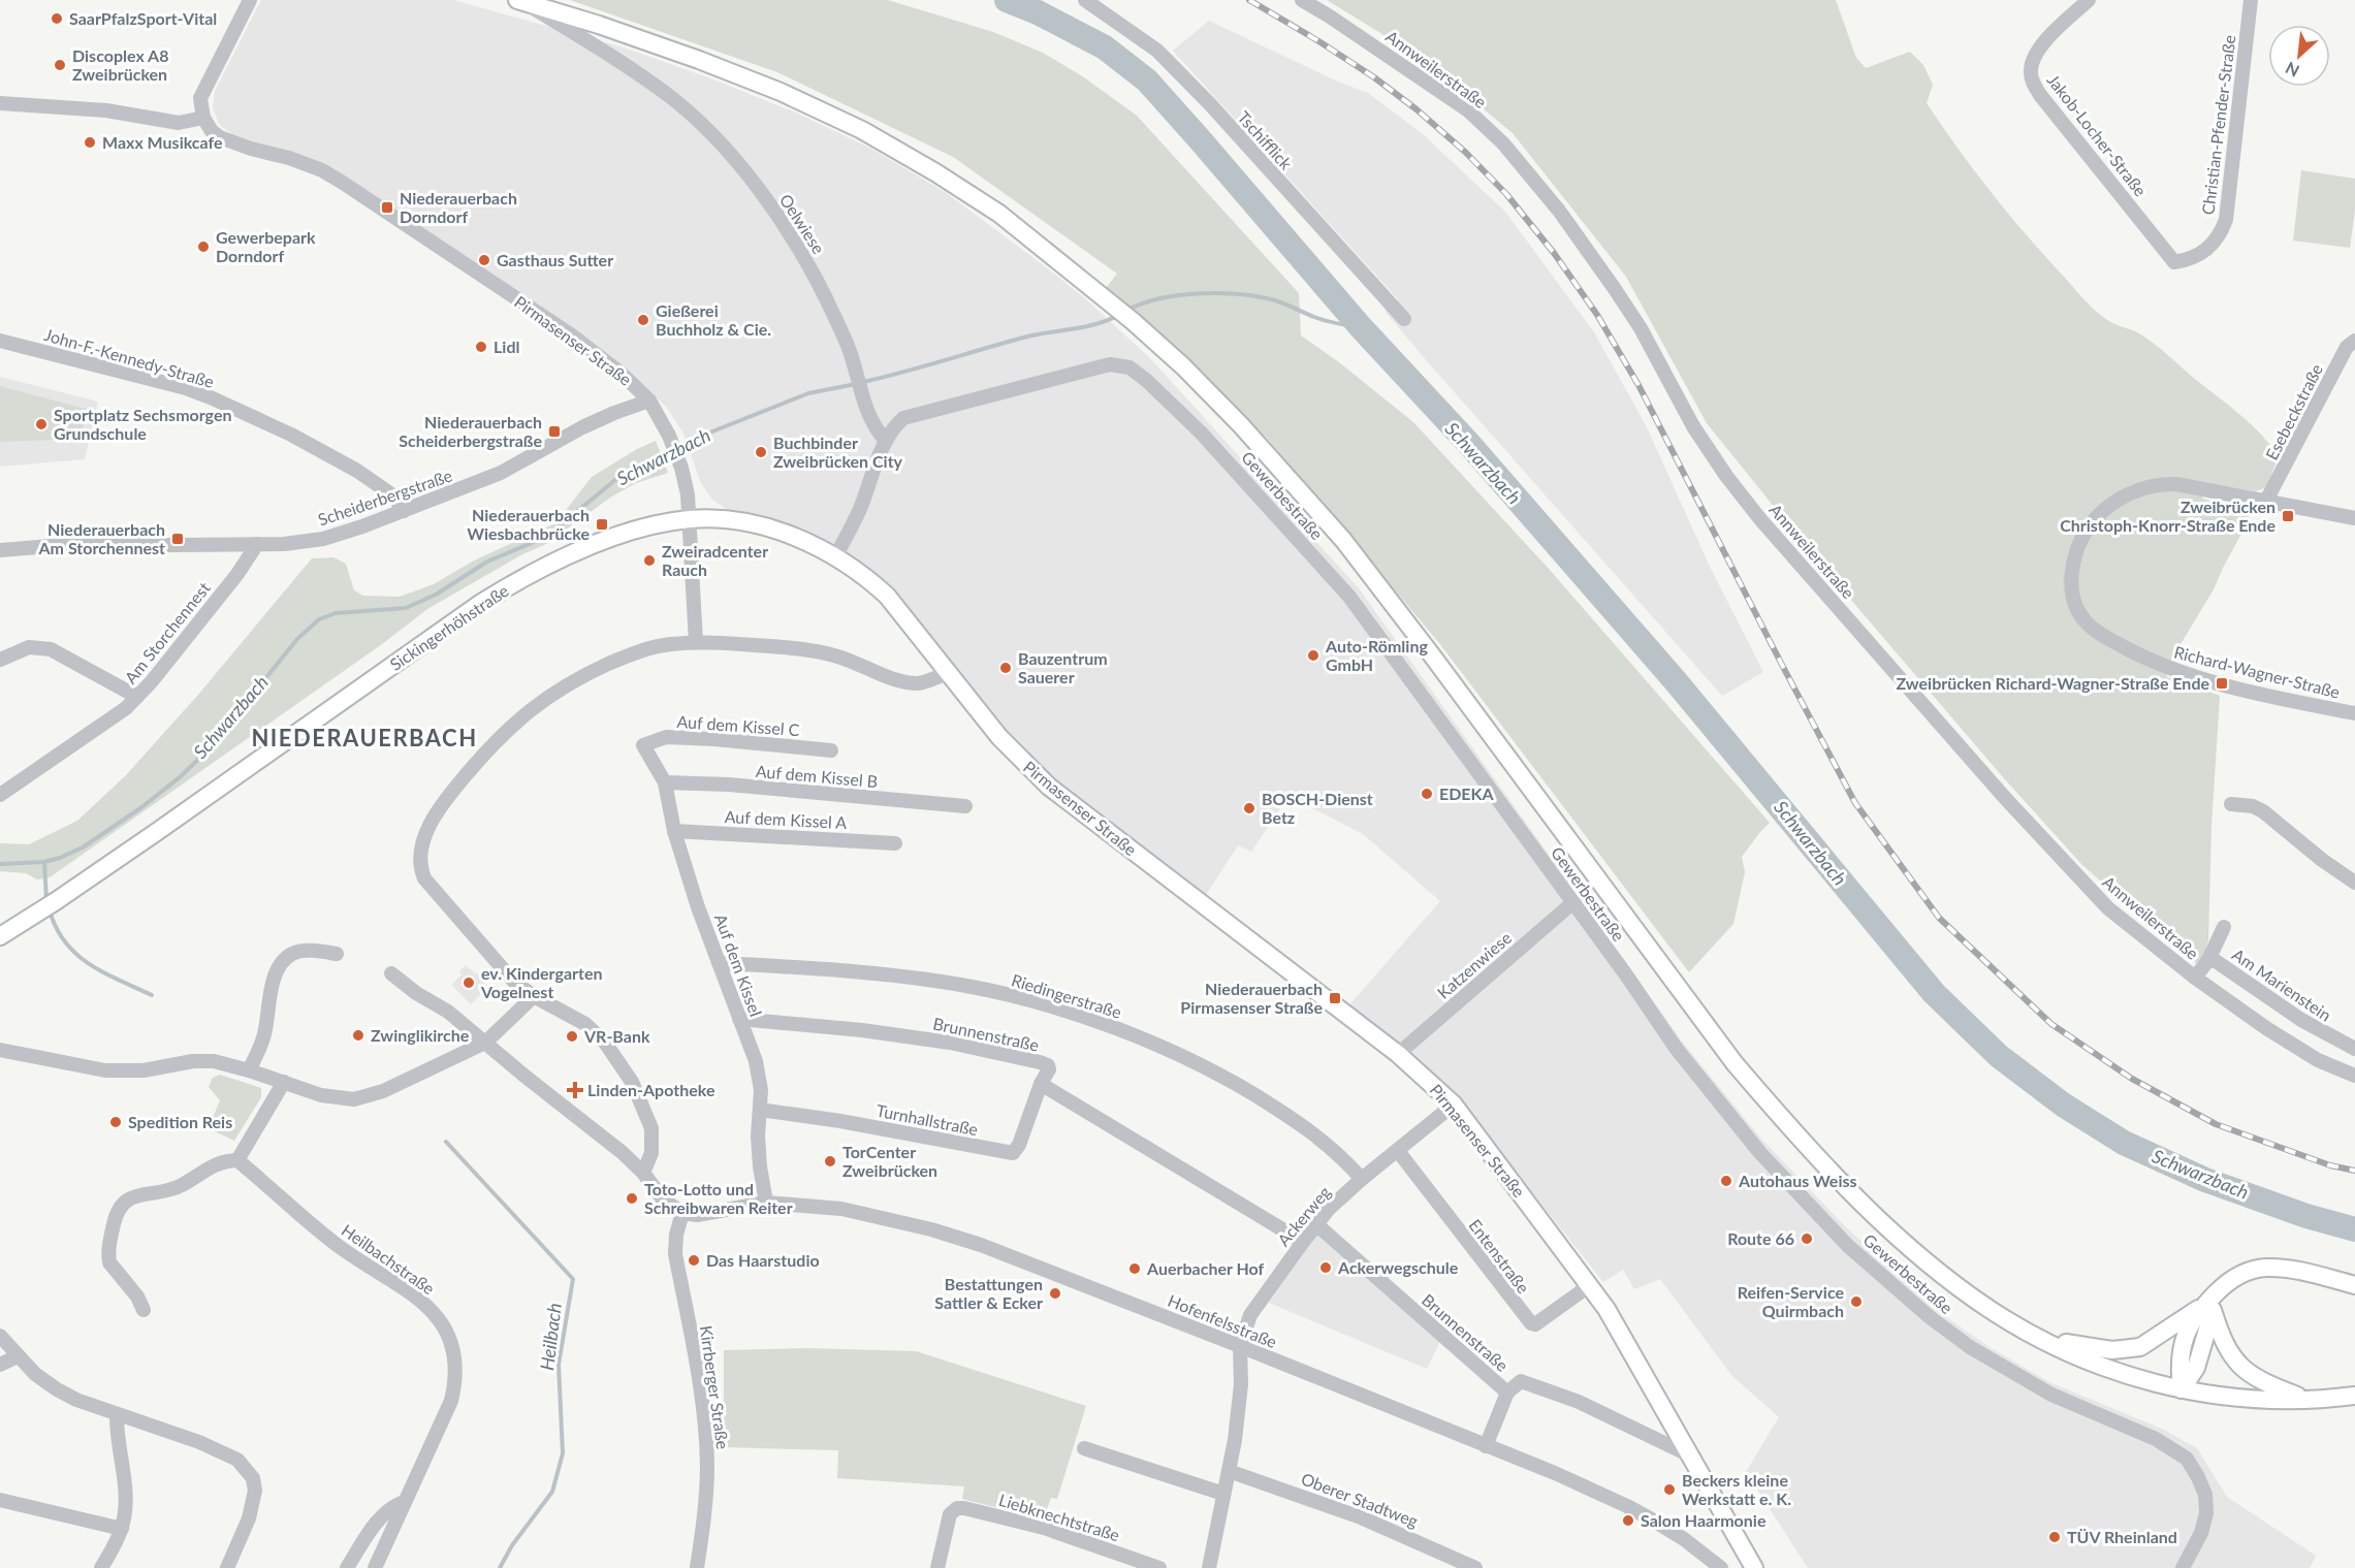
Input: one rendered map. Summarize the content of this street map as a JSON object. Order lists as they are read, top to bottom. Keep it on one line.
{"streets":{"main road":["Pirmasenser Straße","Sickingerhöhstraße"],"street":["Annweilerstraße","Christian-Pfender-Straße","Jakob-Locher-Straße","Tschifflick","Oelwiese","John-F.-Kennedy-Straße","Esebeckstraße","Gewerbestraße","Scheiderbergstraße","Am Storchennest","Richard-Wagner-Straße","Auf dem Kissel C","Auf dem Kissel B","Auf dem Kissel A","Auf dem Kissel","Katzenwiese","Am Marienstein","Riedingerstraße","Brunnenstraße","Turnhallstraße","Ackerweg","Entenstraße","Heilbachstraße","Hofenfelsstraße","Kirrberger Straße","Oberer Stadtweg","Liebknechtstraße"]},"crossings":[["Annweilerstraße","Am Marienstein"],["Christian-Pfender-Straße","Jakob-Locher-Straße"],["Oelwiese","Gewerbestraße"],["Pirmasenser Straße","Scheiderbergstraße"],["Pirmasenser Straße","Sickingerhöhstraße"],["Pirmasenser Straße","Katzenwiese"],["Pirmasenser Straße","Brunnenstraße"],["Pirmasenser Straße","Ackerweg"],["Pirmasenser Straße","Entenstraße"],["John-F.-Kennedy-Straße","Scheiderbergstraße"],["Esebeckstraße","Richard-Wagner-Straße"],["Gewerbestraße","Katzenwiese"],["Scheiderbergstraße","Am Storchennest"],["Auf dem Kissel C","Auf dem Kissel"],["Auf dem Kissel B","Auf dem Kissel"],["Auf dem Kissel A","Auf dem Kissel"],["Auf dem Kissel","Riedingerstraße"],["Auf dem Kissel","Brunnenstraße"],["Auf dem Kissel","Turnhallstraße"],["Auf dem Kissel","Hofenfelsstraße"],["Riedingerstraße","Ackerweg"],["Brunnenstraße","Turnhallstraße"],["Brunnenstraße","Ackerweg"],["Brunnenstraße","Hofenfelsstraße"],["Ackerweg","Entenstraße"],["Ackerweg","Hofenfelsstraße"],["Ackerweg","Oberer Stadtweg"],["Hofenfelsstraße","Kirrberger Straße"]],"districts":["NIEDERAUERBACH"],"water":["Schwarzbach","Heilbach"],"places":{"other":["SaarPfalzSport-Vital","Discoplex A8 Zweibrücken","Maxx Musikcafe","Gewerbepark Dorndorf","Gasthaus Sutter","Gießerei Buchholz & Cie.","Lidl","Sportplatz Sechsmorgen Grundschule","Buchbinder Zweibrücken City","Zweiradcenter Rauch","Auto-Römling GmbH","Bauzentrum Sauerer","EDEKA","BOSCH-Dienst Betz","ev. Kindergarten Vogelnest","Zwinglikirche","VR-Bank","Spedition Reis","TorCenter Zweibrücken","Autohaus Weiss","Toto-Lotto und Schreibwaren Reiter","Route 66","Das Haarstudio","Ackerwegschule","Auerbacher Hof","Bestattungen Sattler & Ecker","Reifen-Service Quirmbach","Beckers kleine Werkstatt e. K.","Salon Haarmonie","TÜV Rheinland"],"transit":["Niederauerbach Dorndorf","Niederauerbach Scheiderbergstraße","Zweibrücken Christoph-Knorr-Straße Ende","Niederauerbach Wiesbachbrücke","Niederauerbach Am Storchennest","Zweibrücken Richard-Wagner-Straße Ende","Niederauerbach Pirmasenser Straße"],"health":["Linden-Apotheke"]},"north":"bottom left"}
